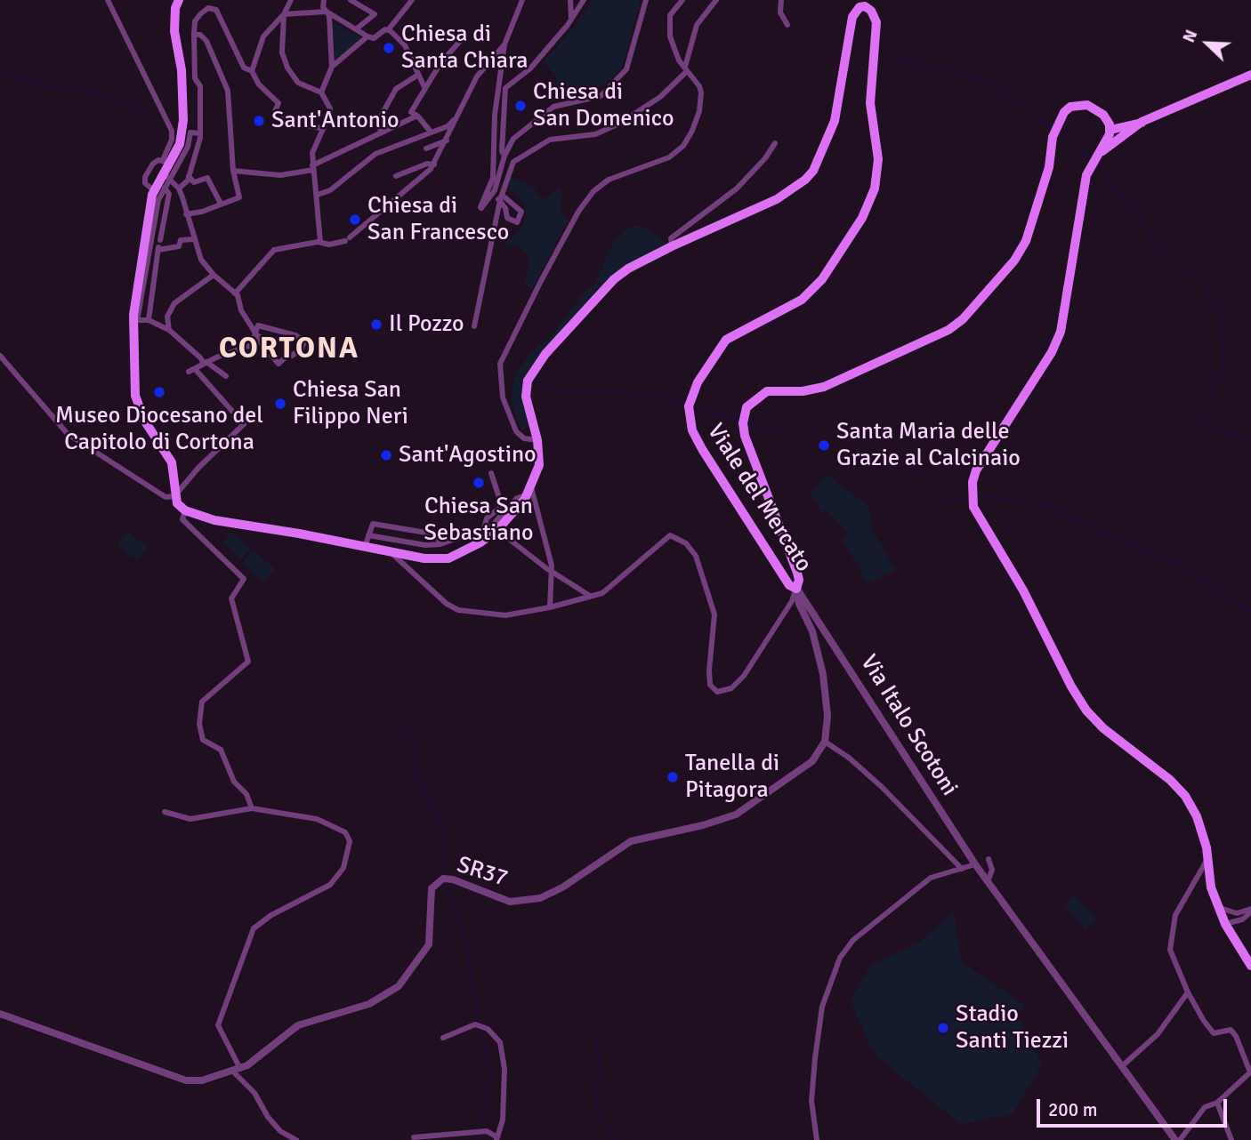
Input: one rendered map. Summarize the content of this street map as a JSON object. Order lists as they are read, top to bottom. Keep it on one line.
{"streets":{"main road":["Viale del Mercato"],"street":["Via Italo Scotoni","SR37"]},"crossings":[["Viale del Mercato","Via Italo Scotoni"]],"districts":["CORTONA"],"places":["Chiesa di Santa Chiara","Chiesa di San Domenico","Sant'Antonio","Chiesa di San Francesco","Il Pozzo","Museo Diocesano del Capitolo di Cortona","Chiesa San Filippo Neri","Santa Maria delle Grazie al Calcinaio","Sant'Agostino","Chiesa San Sebastiano","Tanella di Pitagora","Stadio Santi Tiezzi"],"scale_bar":"200 m","north":"top left"}
